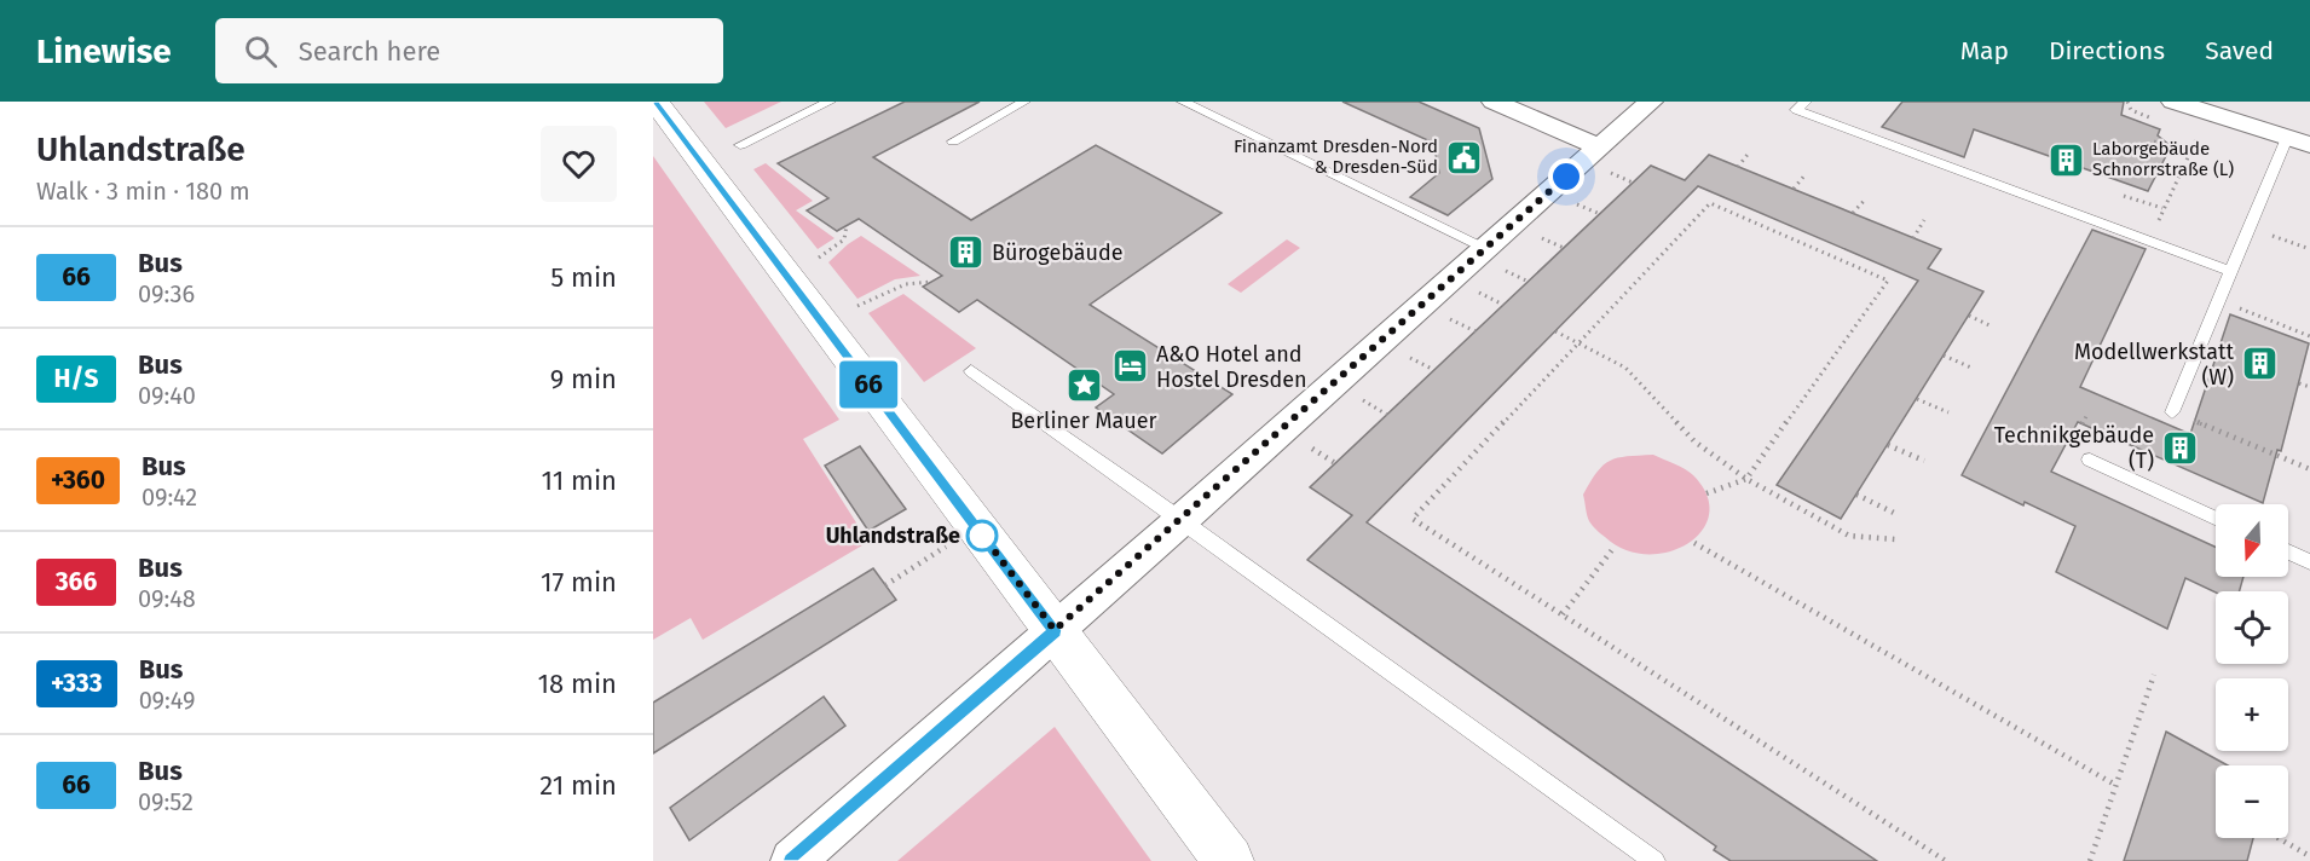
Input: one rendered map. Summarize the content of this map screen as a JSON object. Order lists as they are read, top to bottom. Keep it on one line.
{"places":{"public building":["Finanzamt Dresden-Nord & Dresden-Süd"],"building":["Laborgebäude Schnorrstraße (L)","Bürogebäude","Modellwerkstatt (W)","Technikgebäude (T)"],"hotel":["A&O Hotel and Hostel Dresden"],"place":["Berliner Mauer"],"other":["Uhlandstraße"]},"lines":["bus line 66"],"north":"bottom","page":{"header":"Linewise","search":"Search here","nav":["Map","Directions","Saved"],"heading":["Uhlandstraße","Walk · 3 min · 180 m"],"on_map":"66","list":[{"mark":"66","name":"Bus","note":"09:36","value":"5 min"},{"mark":"H/S","name":"Bus","note":"09:40","value":"9 min"},{"mark":"+360","name":"Bus","note":"09:42","value":"11 min"},{"mark":"366","name":"Bus","note":"09:48","value":"17 min"},{"mark":"+333","name":"Bus","note":"09:49","value":"18 min"},{"mark":"66","name":"Bus","note":"09:52","value":"21 min"}],"map_buttons":["+","−"]}}
